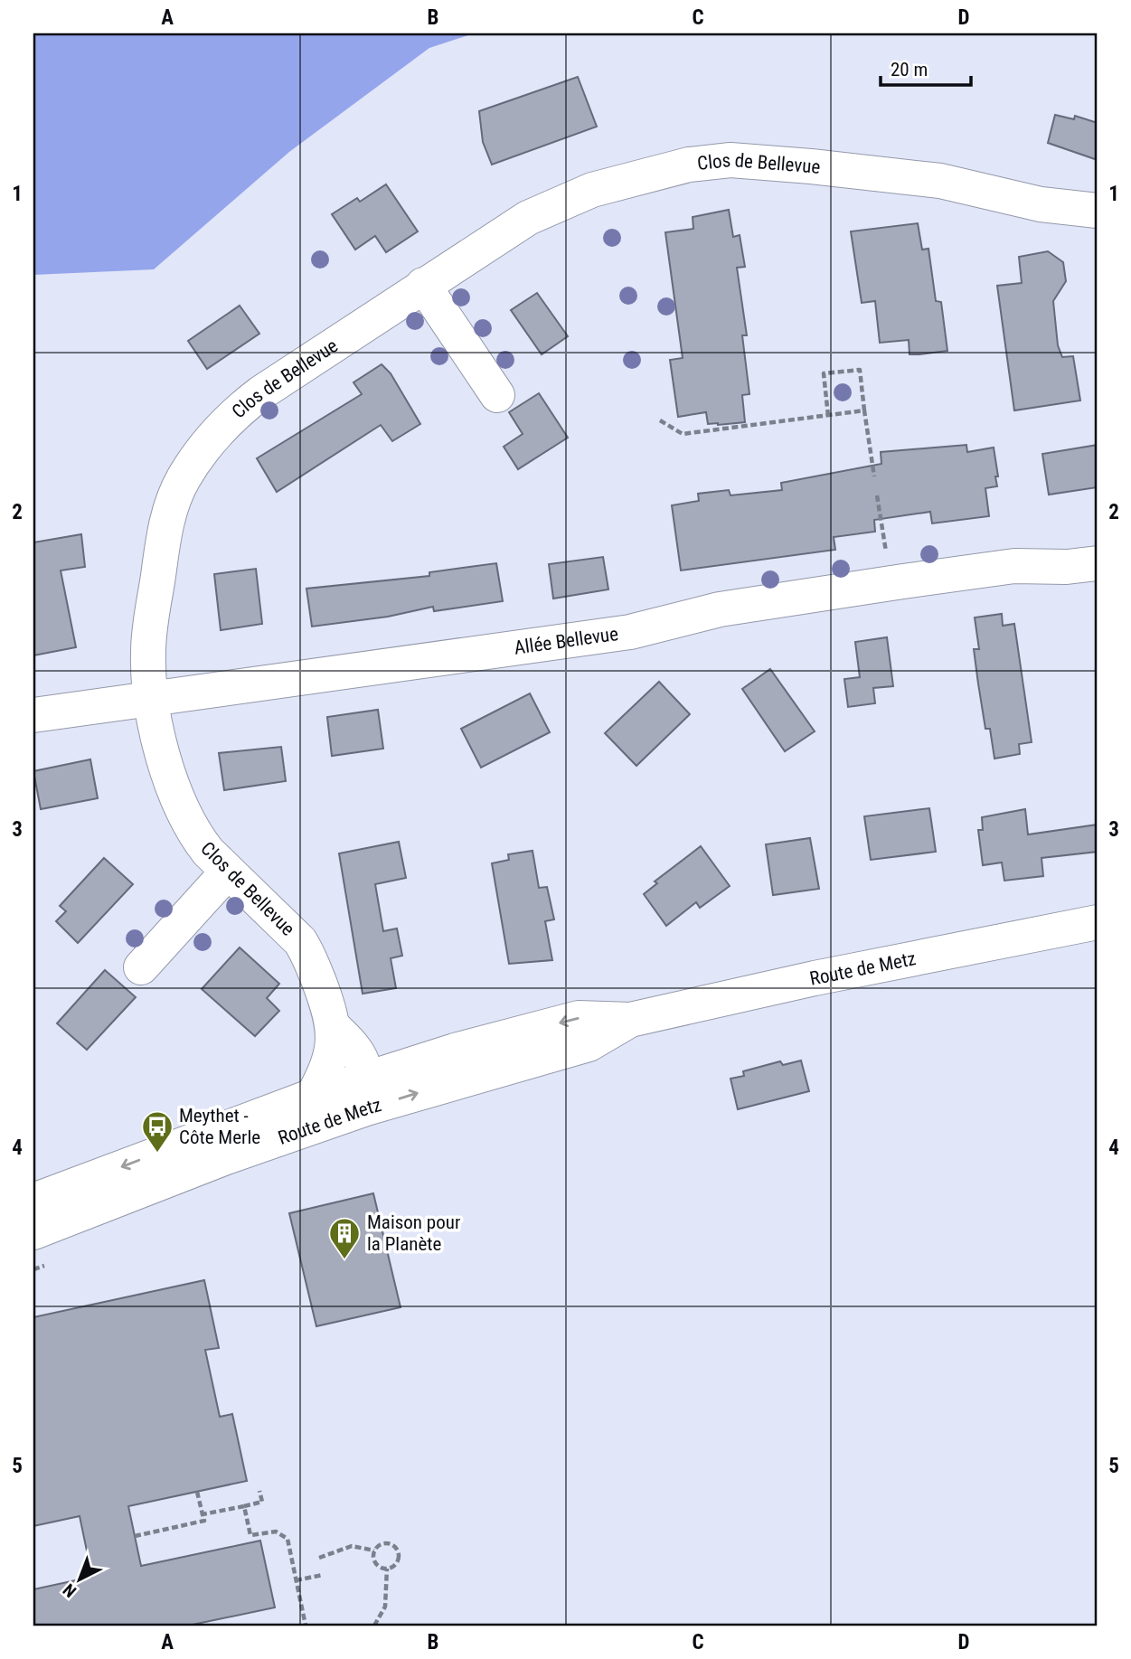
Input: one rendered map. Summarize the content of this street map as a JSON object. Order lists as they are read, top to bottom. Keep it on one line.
{"streets":{"street":["Clos de Bellevue","Allée Bellevue","Route de Metz"]},"crossings":[["Clos de Bellevue","Allée Bellevue"],["Clos de Bellevue","Route de Metz"]],"places":{"bus stop":["Meythet - Côte Merle"],"building":["Maison pour la Planète"]},"scale_bar":"20 m","north":"bottom left","grid":{"columns":["A","B","C","D"],"rows":["1","2","3","4","5"]}}
